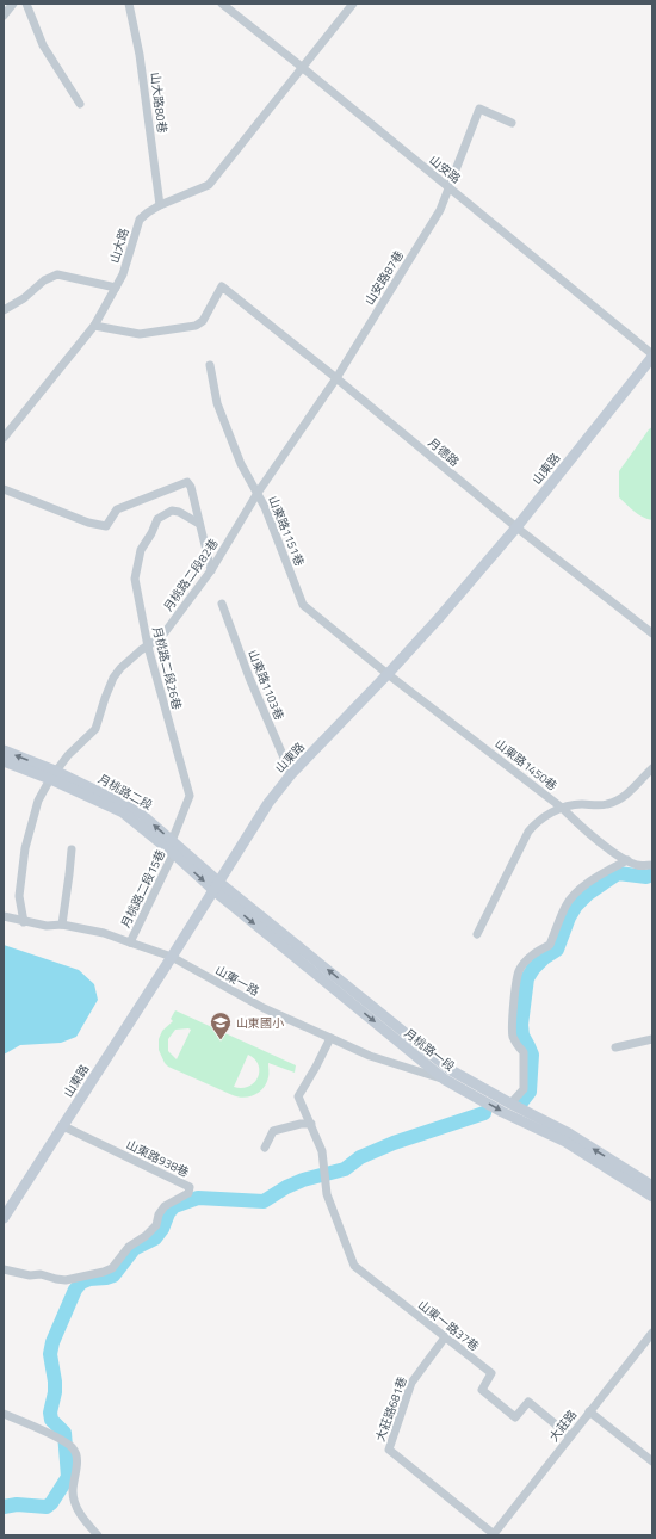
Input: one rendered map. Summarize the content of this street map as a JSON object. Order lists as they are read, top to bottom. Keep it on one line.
{"streets":{"street":["山大路80巷","山安路","山大路","山安路87巷","月德路","山東路","山東路1151巷","月桃路二段82巷","月桃路二段26巷","山東路1103巷","山東路1450巷","月桃路二段","月桃路二段15巷","山東一路","月桃路一段","山東路938巷","山東一路37巷","大莊路681巷","大莊路"]},"crossings":[["山大路80巷","山大路"],["山安路","山大路"],["山安路","山安路87巷"],["山安路","山東路"],["山大路","月德路"],["山安路87巷","月德路"],["山安路87巷","月桃路二段82巷"],["月德路","山東路"],["月德路","月桃路二段82巷"],["山東路","山東路1151巷"],["山東路","山東路1103巷"],["山東路","山東路1450巷"],["山東路","月桃路二段"],["山東路","山東一路"],["山東路","月桃路一段"],["山東路","山東路938巷"],["山東路1151巷","月桃路二段82巷"],["山東路1151巷","山東路1450巷"],["月桃路二段82巷","月桃路二段26巷"],["月桃路二段82巷","月桃路二段"],["月桃路二段82巷","山東一路"],["月桃路二段26巷","月桃路二段"],["月桃路二段26巷","月桃路二段15巷"],["月桃路二段","月桃路二段15巷"],["月桃路二段","月桃路一段"],["月桃路二段15巷","山東一路"],["山東一路","月桃路一段"],["山東一路37巷","大莊路681巷"],["山東一路37巷","大莊路"],["大莊路681巷","大莊路"]],"places":{"school or university":["山東國小"]}}
